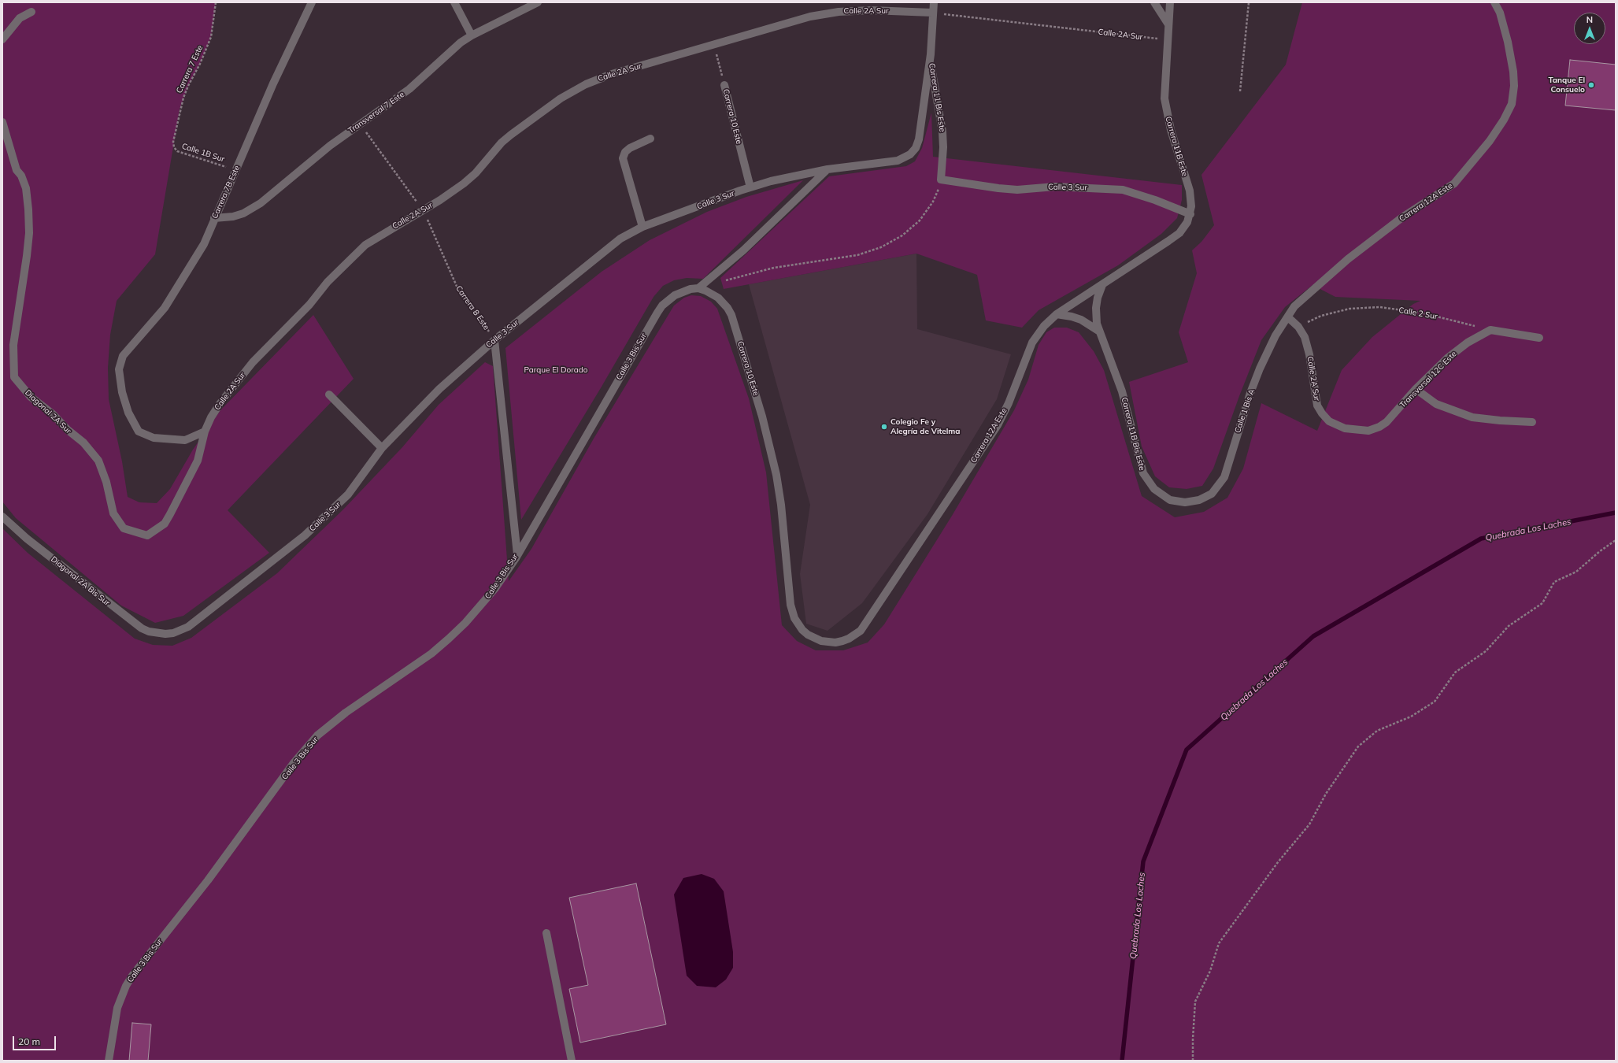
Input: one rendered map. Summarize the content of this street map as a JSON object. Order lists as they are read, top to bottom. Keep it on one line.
{"streets":{"street":["Calle 2A Sur","Carrera 11 Bis Este","Transversal 7 Este","Carrera 10 Este","Carrera 11B Este","Calle 3 Sur","Carrera 7B Este","Carrera 12A Este","Calle 3 Bis Sur","Transversal 12C Este","Calle 1 Bis A","Diagonal 2A Sur","Carrera 11B Bis Este","Diagonal 2A Bis Sur"],"path":["Carrera 7 Este","Calle 1B Sur","Carrera 8 Este","Calle 2 Sur"]},"crossings":[["Calle 2A Sur","Carrera 11 Bis Este"],["Calle 2A Sur","Carrera 10 Este"],["Calle 2A Sur","Carrera 11B Este"],["Calle 2A Sur","Carrera 7B Este"],["Calle 2A Sur","Carrera 12A Este"],["Calle 2A Sur","Carrera 8 Este"],["Calle 2A Sur","Calle 2 Sur"],["Calle 2A Sur","Transversal 12C Este"],["Calle 2A Sur","Calle 1 Bis A"],["Calle 2A Sur","Diagonal 2A Sur"],["Carrera 7 Este","Calle 1B Sur"],["Carrera 11 Bis Este","Calle 3 Sur"],["Transversal 7 Este","Carrera 7B Este"],["Transversal 7 Este","Carrera 8 Este"],["Carrera 10 Este","Calle 3 Sur"],["Carrera 10 Este","Carrera 12A Este"],["Carrera 10 Este","Calle 3 Bis Sur"],["Carrera 11B Este","Calle 3 Sur"],["Carrera 11B Este","Carrera 12A Este"],["Calle 1B Sur","Carrera 7B Este"],["Calle 3 Sur","Carrera 12A Este"],["Calle 3 Sur","Carrera 8 Este"],["Calle 3 Sur","Diagonal 2A Bis Sur"],["Carrera 7B Este","Diagonal 2A Sur"],["Carrera 12A Este","Calle 1 Bis A"],["Carrera 12A Este","Carrera 11B Bis Este"],["Calle 2 Sur","Transversal 12C Este"],["Calle 1 Bis A","Carrera 11B Bis Este"]],"water":["Quebrada Los Laches"],"parks":["Parque El Dorado"],"places":["Tanque El Consuelo","Colegio Fe y Alegría de Vitelma"],"scale_bar":"20 m","north":"top"}
